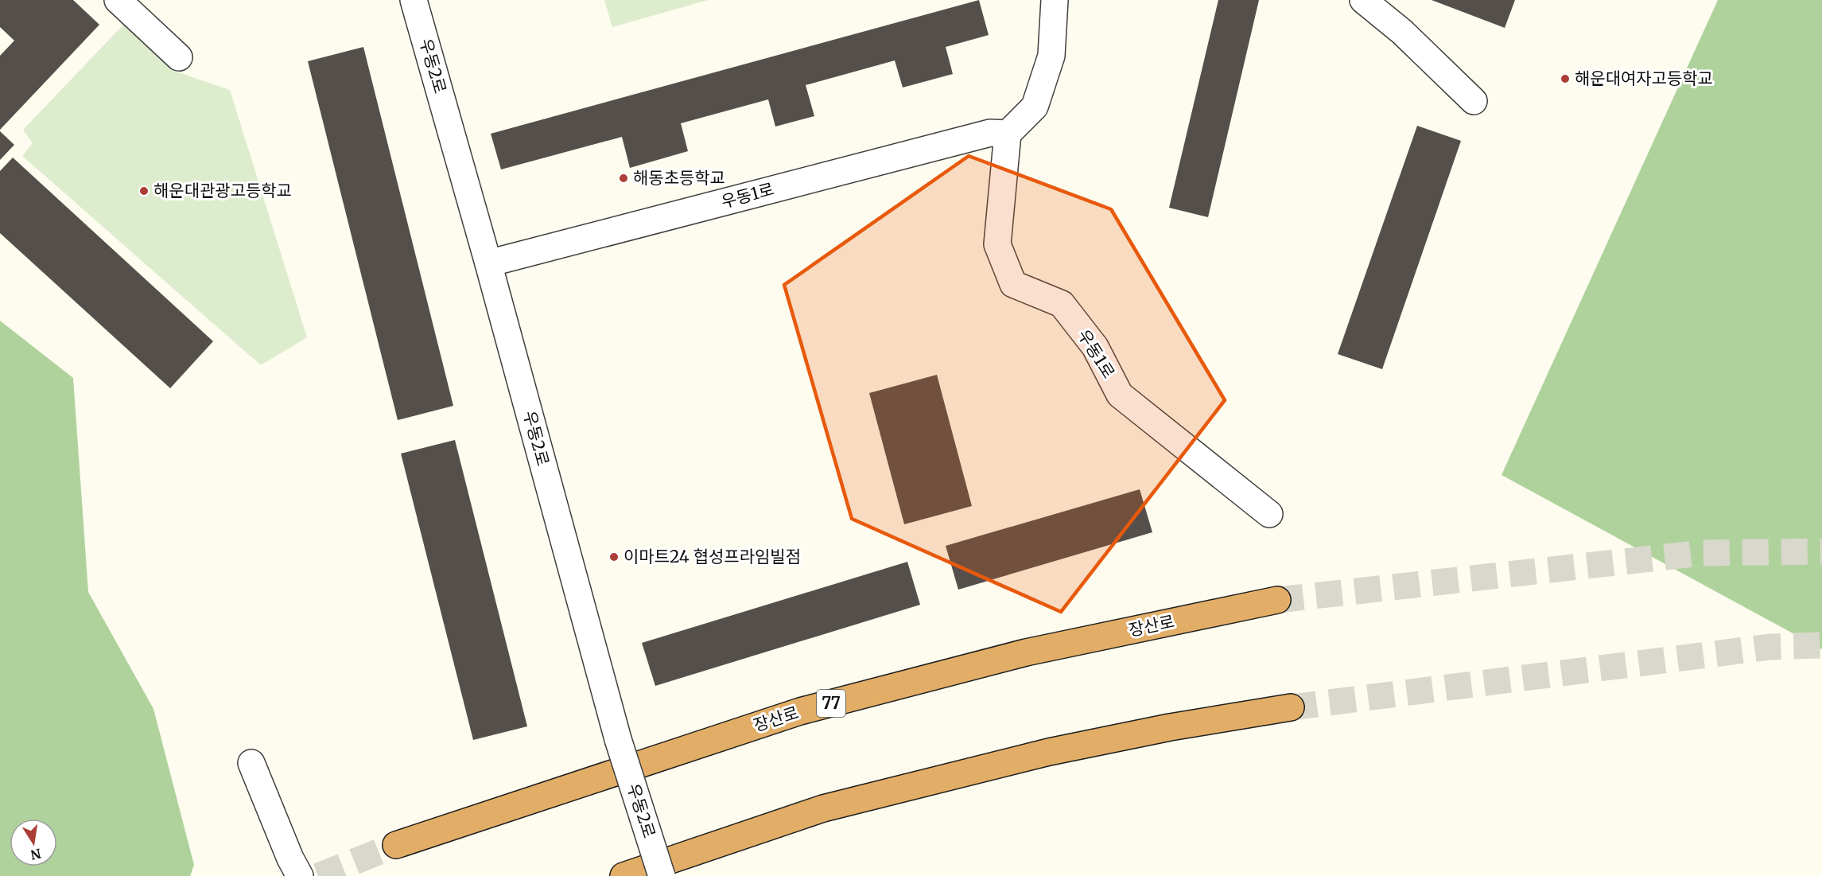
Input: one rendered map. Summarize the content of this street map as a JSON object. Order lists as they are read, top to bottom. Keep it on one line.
{"streets":{"highway":["장산로","77"],"street":["우동2로","우동1로"]},"crossings":[["우동2로","우동1로"]],"places":["해운대여자고등학교","해동초등학교","해운대관광고등학교","이마트24 협성프라임빌점"],"north":"bottom"}
